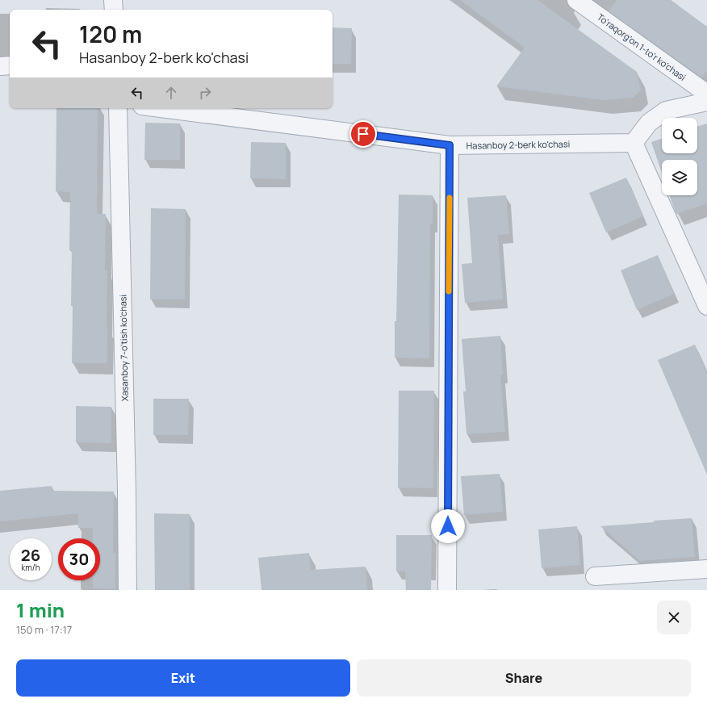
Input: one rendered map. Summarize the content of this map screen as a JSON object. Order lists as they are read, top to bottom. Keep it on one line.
{"streets":{"street":["To'raqorg'on 1-to'r ko'chasi","Hasanboy 2-berk ko'chasi","Xasanboy 7-o'tish ko'chasi"]},"page":{"turn":["120 m","Hasanboy 2-berk ko'chasi"],"speed":"26 km/h","limit":"30","heading":["1 min","150 m · 17:17"],"buttons":["Exit","Share"]}}
